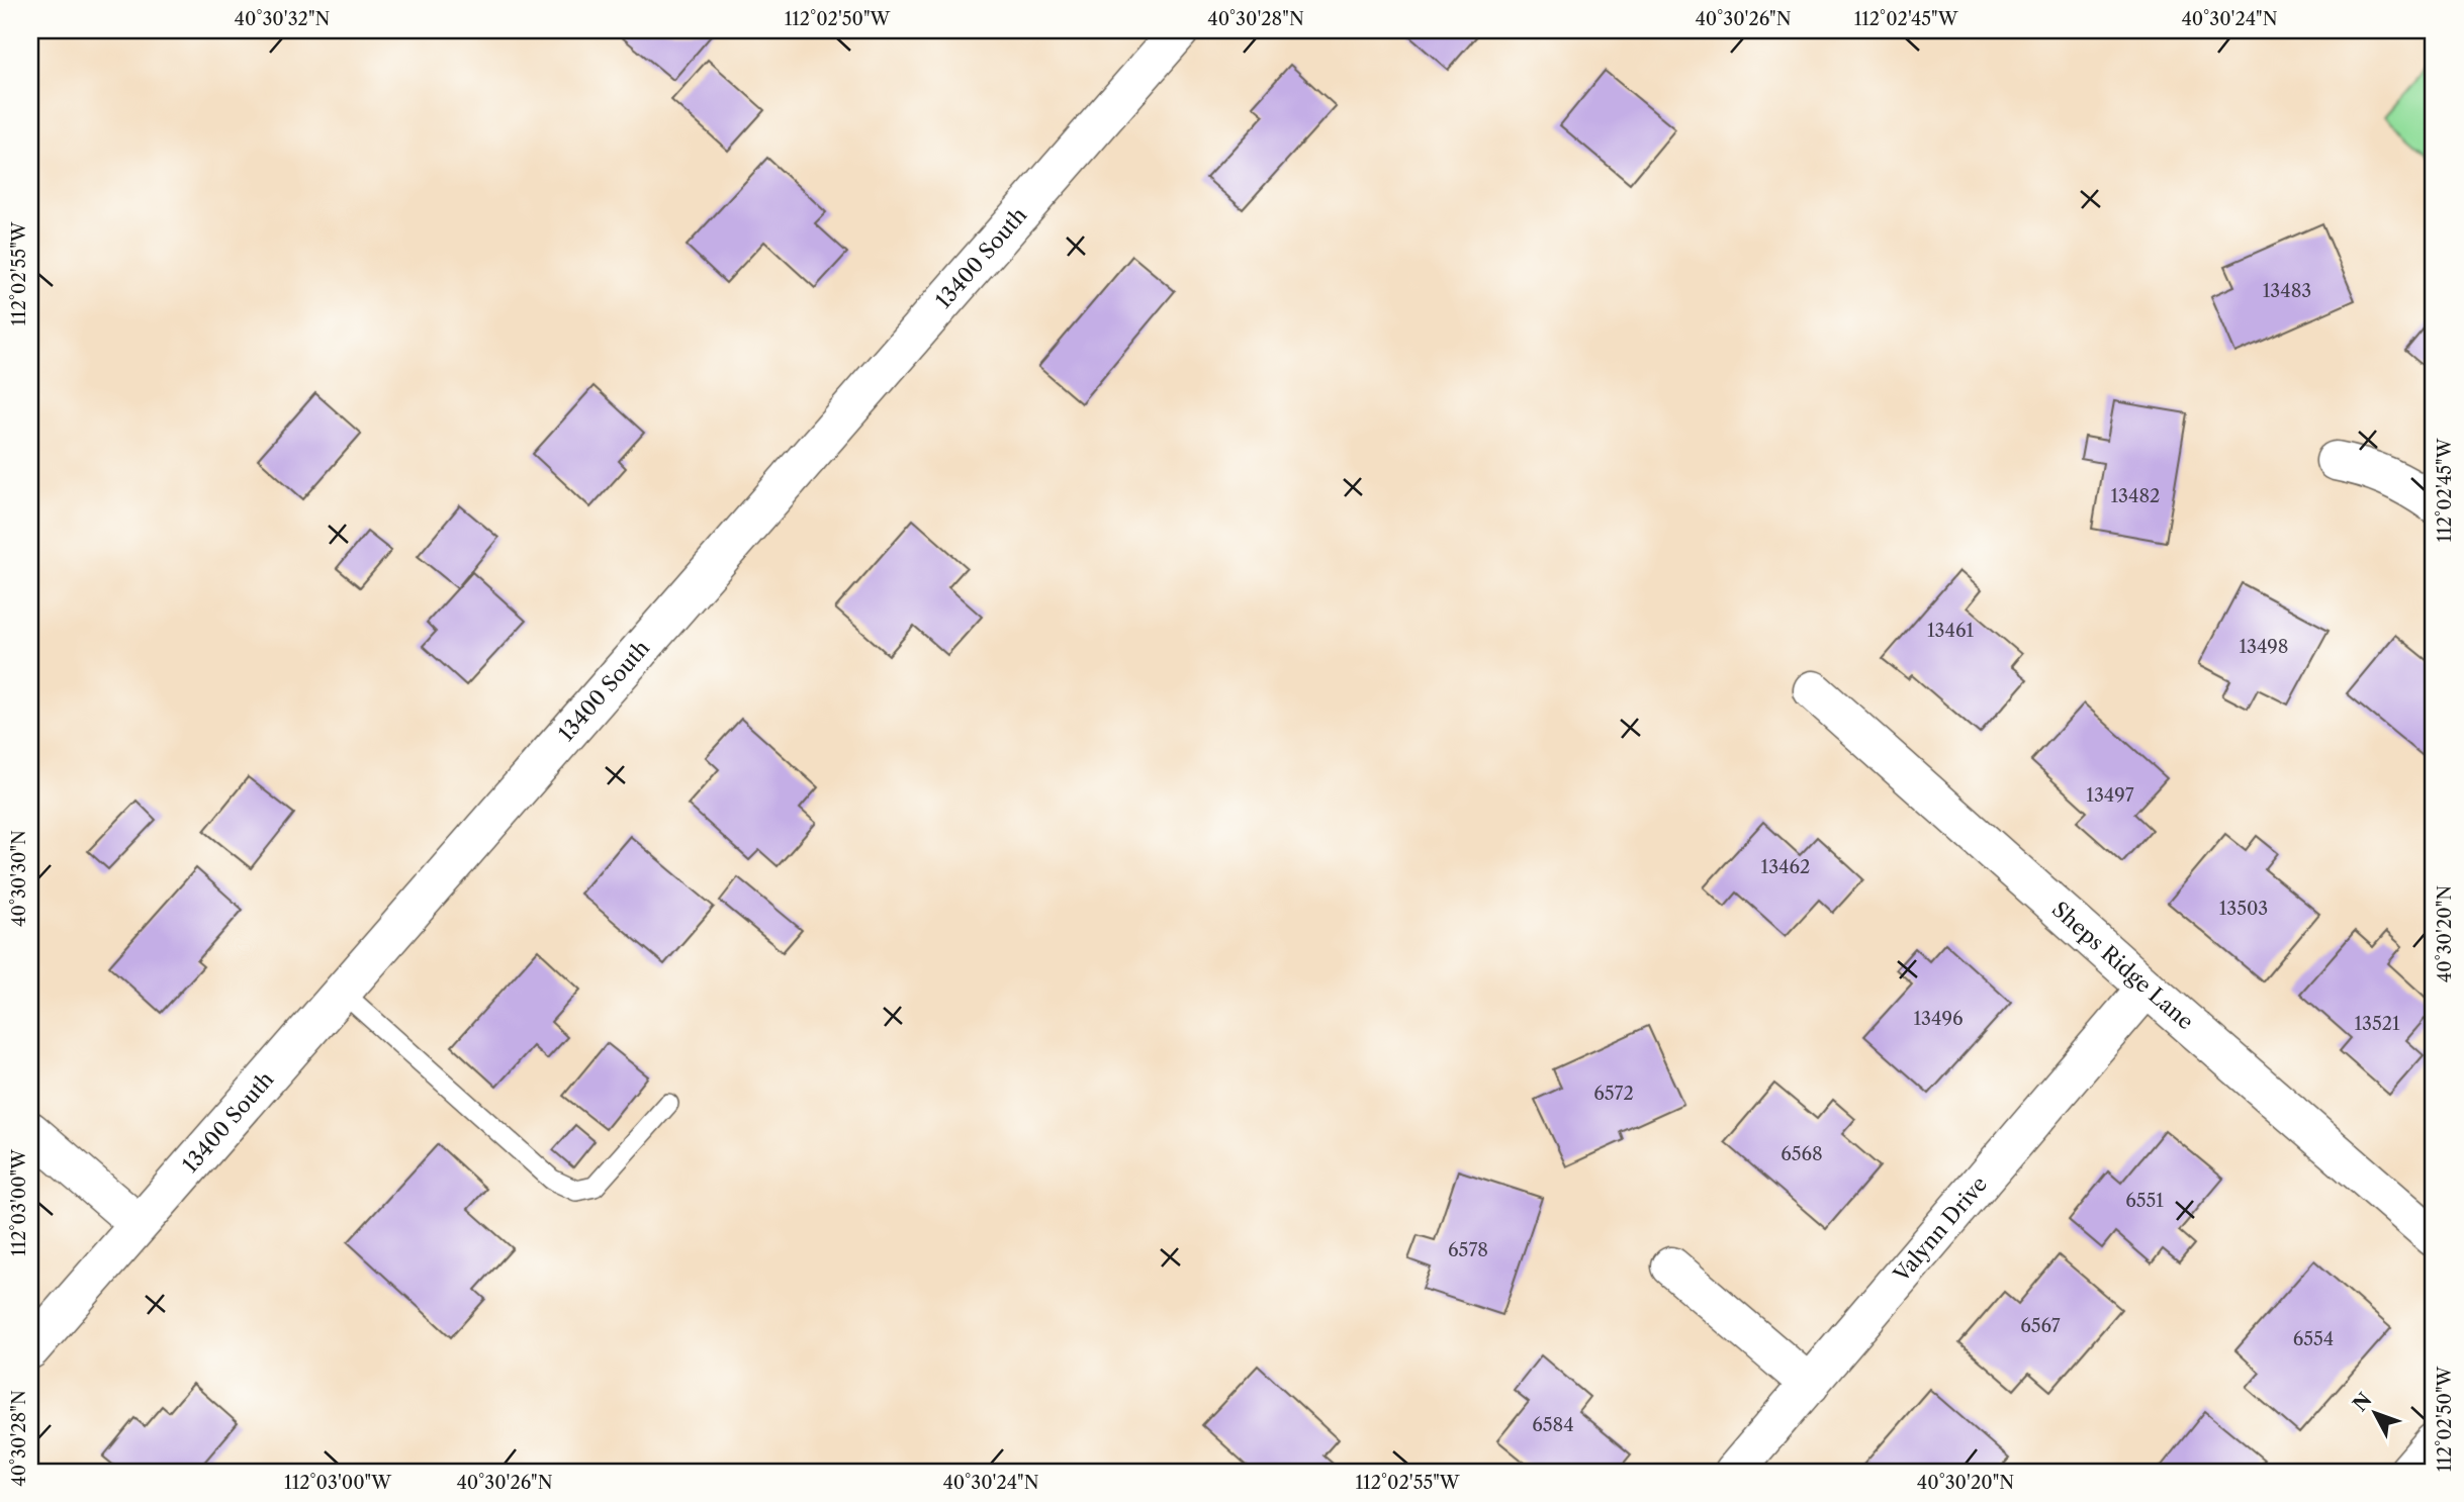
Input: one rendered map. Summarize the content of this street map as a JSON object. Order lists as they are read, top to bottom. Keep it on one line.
{"streets":{"street":["13400 South","Sheps Ridge Lane","Valynn Drive"]},"crossings":[["Sheps Ridge Lane","Valynn Drive"]],"house_numbers":["13483","13482","13461","13498","13497","13462","13503","13496","13521","6572","6568","6551","6578","6567","6554","6584"],"north":"top left","coordinates":["40°30'32\"N","112°02'50\"W","40°30'28\"N","40°30'26\"N","112°02'45\"W","40°30'24\"N","112°02'55\"W","40°30'30\"N","40°30'20\"N","112°03'00\"W"]}
